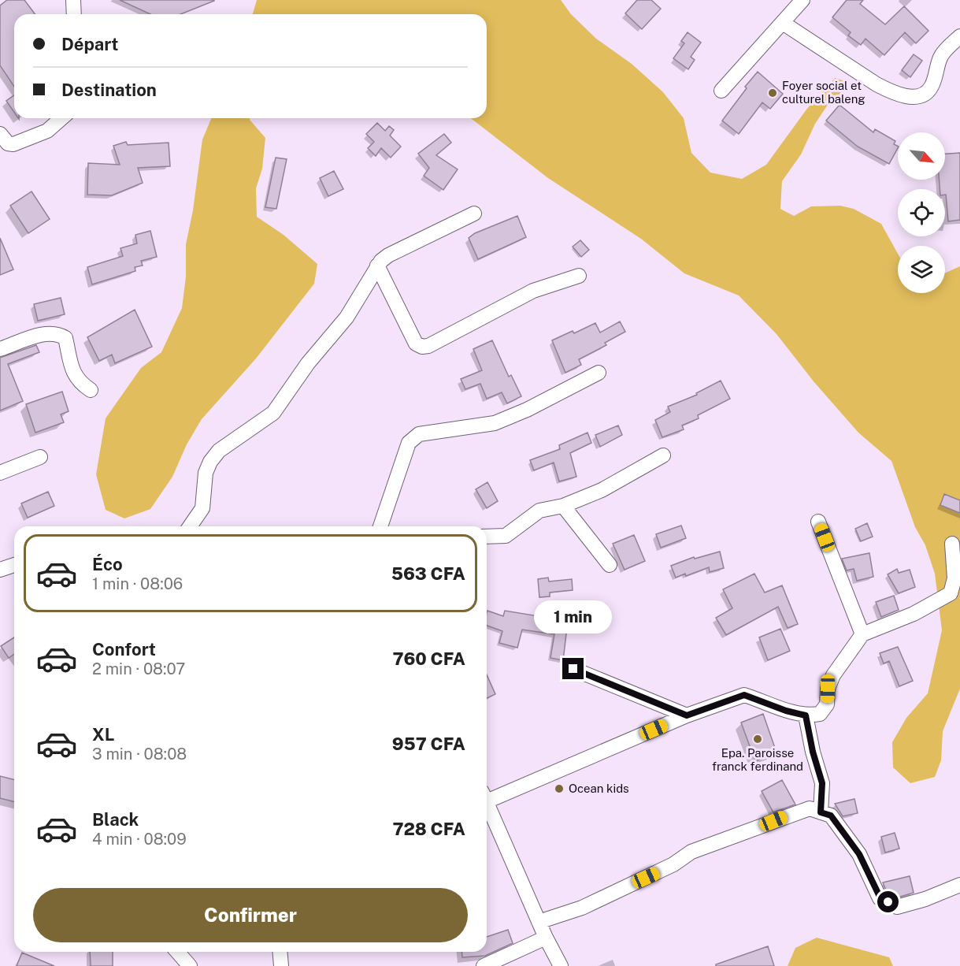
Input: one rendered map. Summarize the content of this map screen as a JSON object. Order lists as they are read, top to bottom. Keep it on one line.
{"places":["Foyer social et culturel baleng","Epa. Paroisse franck ferdinand","Ocean kids"],"north":"bottom right","page":{"banner":["Départ","Destination"],"list":[{"name":"Éco","note":"1 min · 08:06","value":"563 CFA"},{"name":"Confort","note":"2 min · 08:07","value":"760 CFA"},{"name":"XL","note":"3 min · 08:08","value":"957 CFA"},{"name":"Black","note":"4 min · 08:09","value":"728 CFA"}],"bubble":"1 min","buttons":"Confirmer"}}
